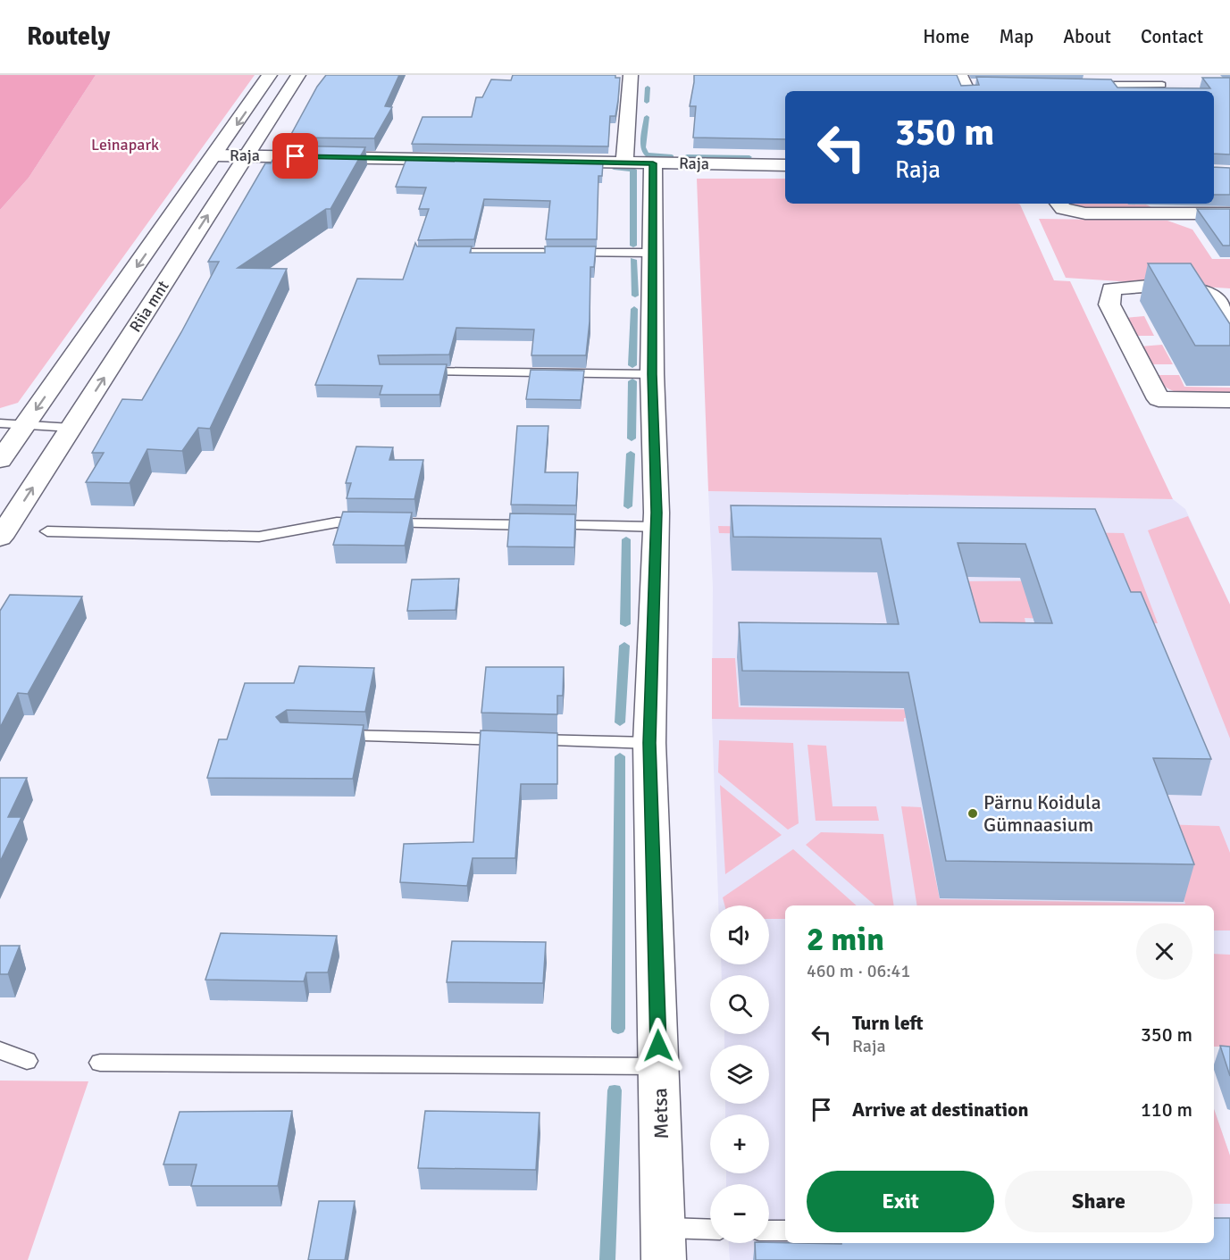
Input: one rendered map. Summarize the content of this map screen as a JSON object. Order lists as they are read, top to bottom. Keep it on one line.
{"streets":{"street":["Raja","Riia mnt","Metsa"]},"crossings":[["Raja","Riia mnt"],["Raja","Metsa"]],"parks":["Leinapark"],"places":["Pärnu Koidula Gümnaasium"],"page":{"header":"Routely","nav":["Home","Map","About","Contact"],"turn":["350 m","Raja"],"map_buttons":["+","−"],"heading":["2 min","460 m · 06:41"],"list":[{"name":"Turn left","note":"Raja","value":"350 m"},{"name":"Arrive at destination","value":"110 m"}],"buttons":["Exit","Share"]}}
